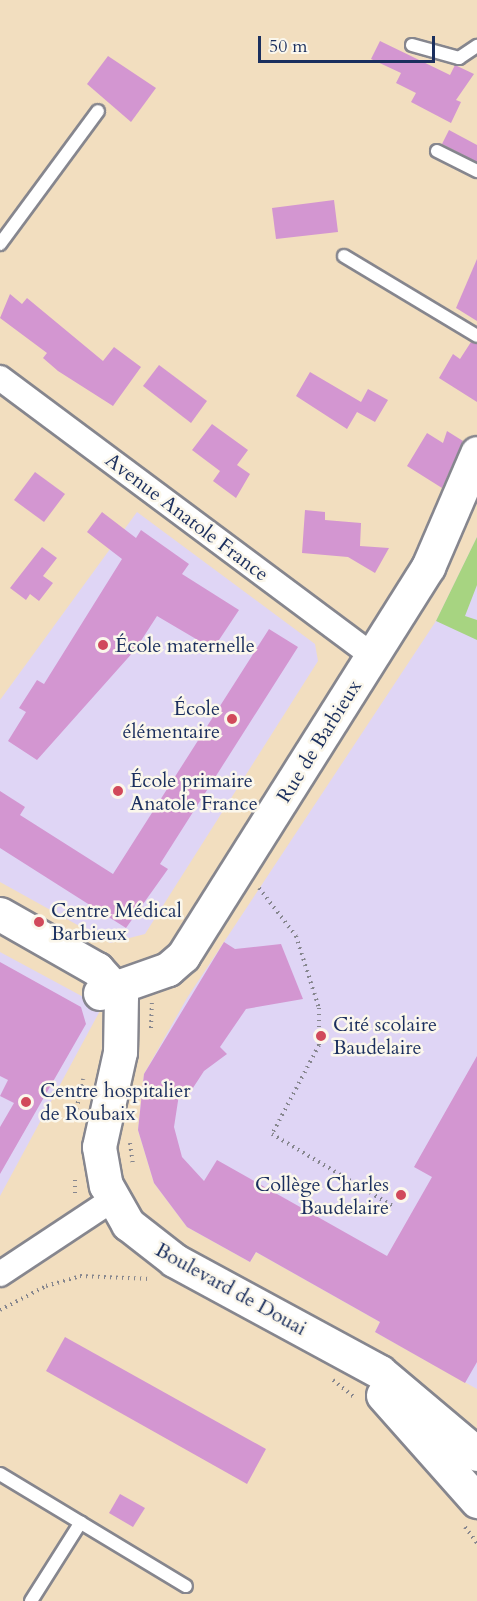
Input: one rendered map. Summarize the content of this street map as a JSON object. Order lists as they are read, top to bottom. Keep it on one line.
{"streets":{"main road":["Rue de Barbieux","Boulevard de Douai"],"street":["Avenue Anatole France"]},"crossings":[["Avenue Anatole France","Rue de Barbieux"]],"places":["École maternelle","École élémentaire","École primaire Anatole France","Centre Médical Barbieux","Cité scolaire Baudelaire","Centre hospitalier de Roubaix","Collège Charles Baudelaire"],"scale_bar":"50 m"}
